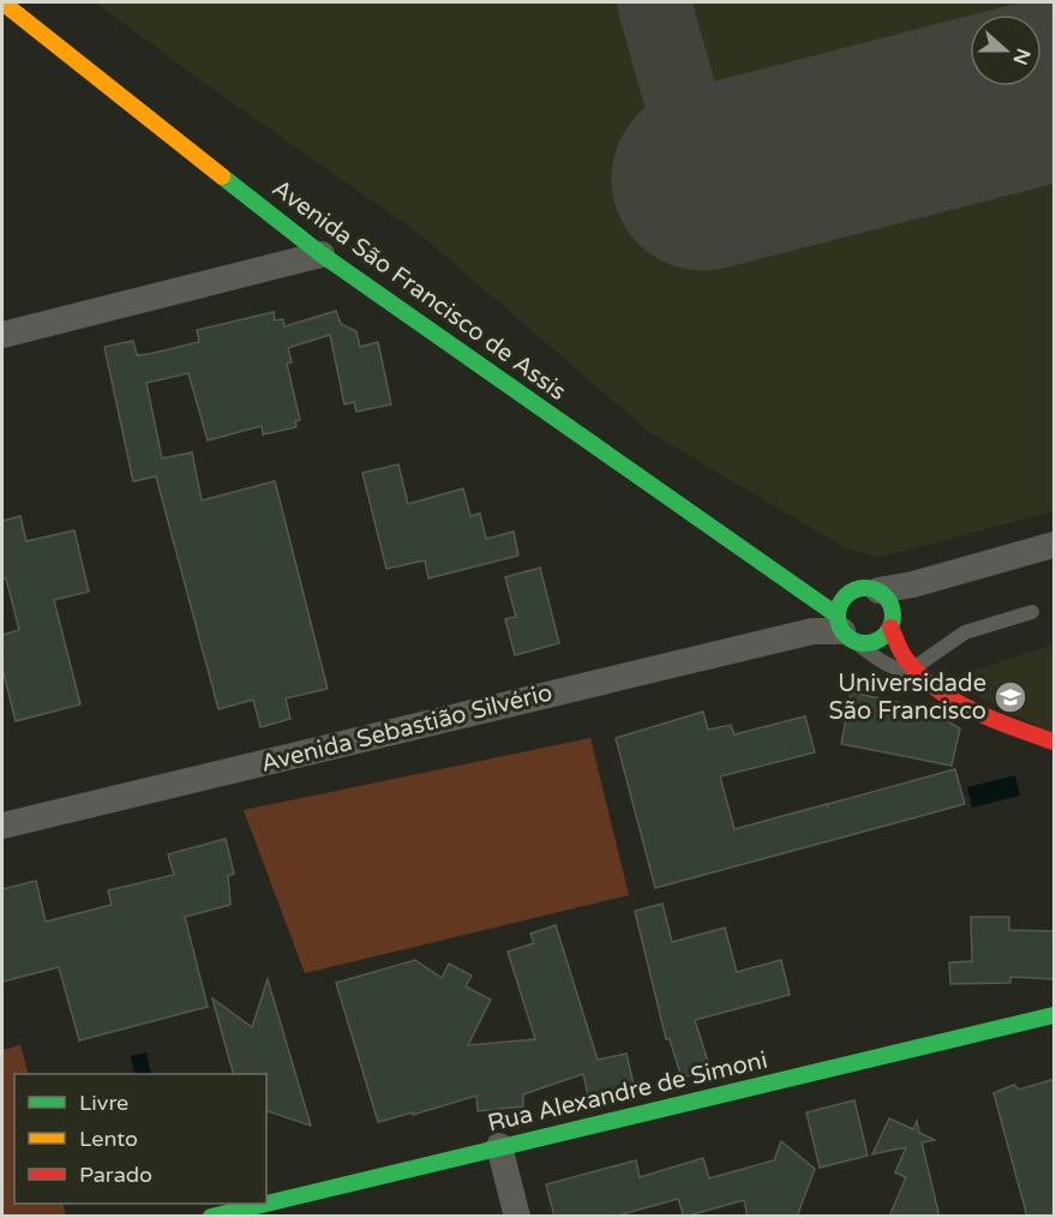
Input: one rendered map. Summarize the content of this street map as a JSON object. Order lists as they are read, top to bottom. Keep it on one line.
{"streets":{"street":["Avenida São Francisco de Assis","Avenida Sebastião Silvério","Rua Alexandre de Simoni"]},"crossings":[["Avenida São Francisco de Assis","Avenida Sebastião Silvério"]],"places":{"school or university":["Universidade São Francisco"]},"legend":["Livre","Lento","Parado"],"north":"right"}
